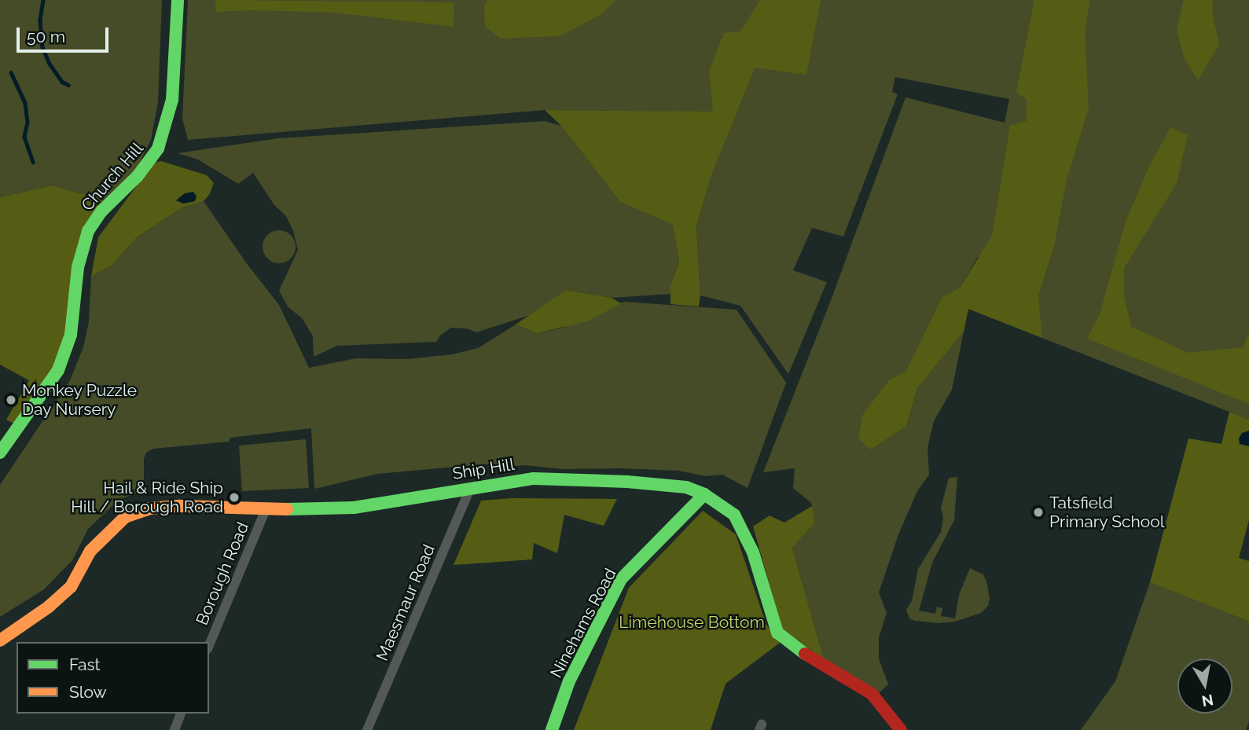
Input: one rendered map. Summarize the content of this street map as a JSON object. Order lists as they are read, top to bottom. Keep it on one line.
{"streets":{"street":["Church Hill","Ship Hill","Borough Road","Maesmaur Road","Ninehams Road"]},"crossings":[["Ship Hill","Borough Road"],["Ship Hill","Maesmaur Road"],["Ship Hill","Ninehams Road"]],"parks":["Limehouse Bottom"],"places":["Monkey Puzzle Day Nursery","Hail & Ride Ship Hill / Borough Road","Tatsfield Primary School"],"legend":["Fast","Slow"],"scale_bar":"50 m","north":"bottom"}
